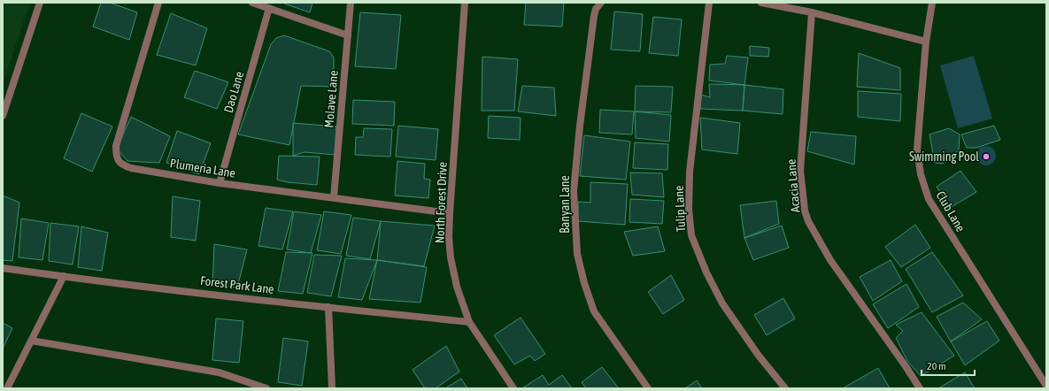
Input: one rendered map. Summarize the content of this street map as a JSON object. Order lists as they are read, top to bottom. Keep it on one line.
{"streets":{"street":["Dao Lane","Molave Lane","Plumeria Lane","Acacia Lane","North Forest Drive","Banyan Lane","Tulip Lane","Club Lane","Forest Park Lane"]},"crossings":[["Dao Lane","Plumeria Lane"],["Molave Lane","Plumeria Lane"],["Plumeria Lane","North Forest Drive"],["North Forest Drive","Forest Park Lane"]],"places":["Swimming Pool"],"scale_bar":"20 m"}
